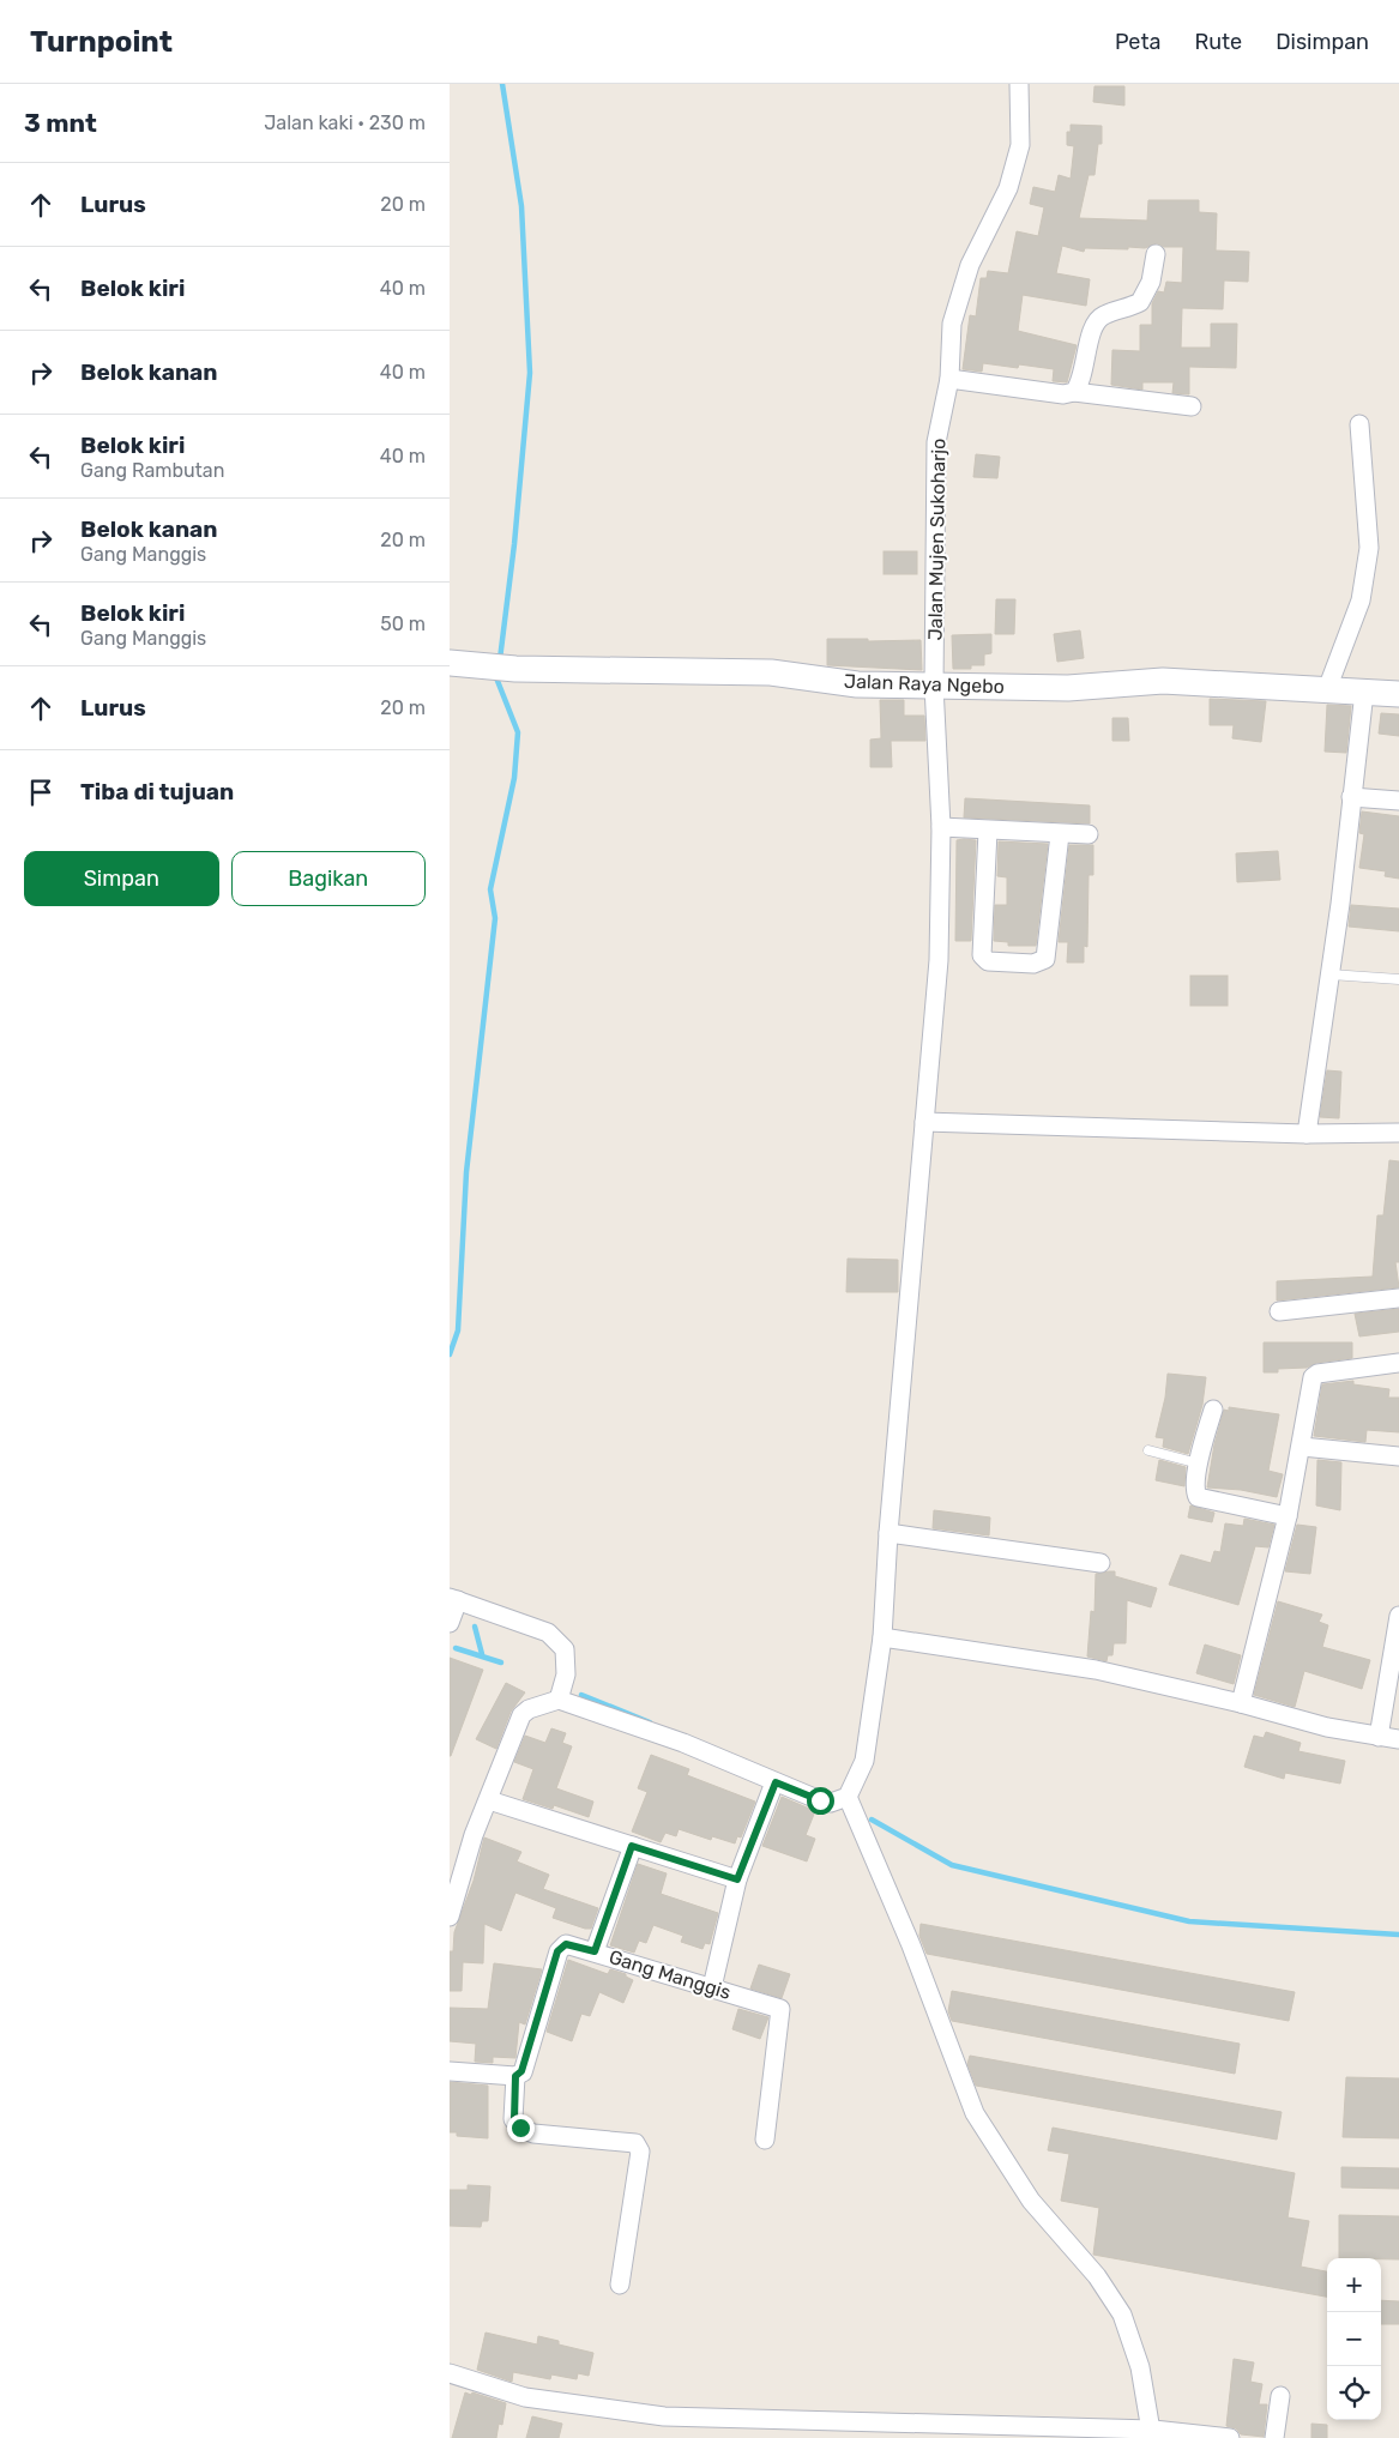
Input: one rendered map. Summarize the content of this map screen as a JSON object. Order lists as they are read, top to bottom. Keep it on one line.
{"streets":{"street":["Jalan Mujen Sukoharjo","Jalan Raya Ngebo","Gang Manggis"]},"crossings":[["Jalan Mujen Sukoharjo","Jalan Raya Ngebo"]],"page":{"header":"Turnpoint","nav":["Peta","Rute","Disimpan"],"heading":["3 mnt","Jalan kaki · 230 m"],"list":[["Lurus","20 m"],["Belok kiri","40 m"],["Belok kanan","40 m"],["Belok kiri","Gang Rambutan","40 m"],["Belok kanan","Gang Manggis","20 m"],["Belok kiri","Gang Manggis","50 m"],["Lurus","20 m"],"Tiba di tujuan"],"buttons":["Simpan","Bagikan"],"map_buttons":["+","−"]}}
